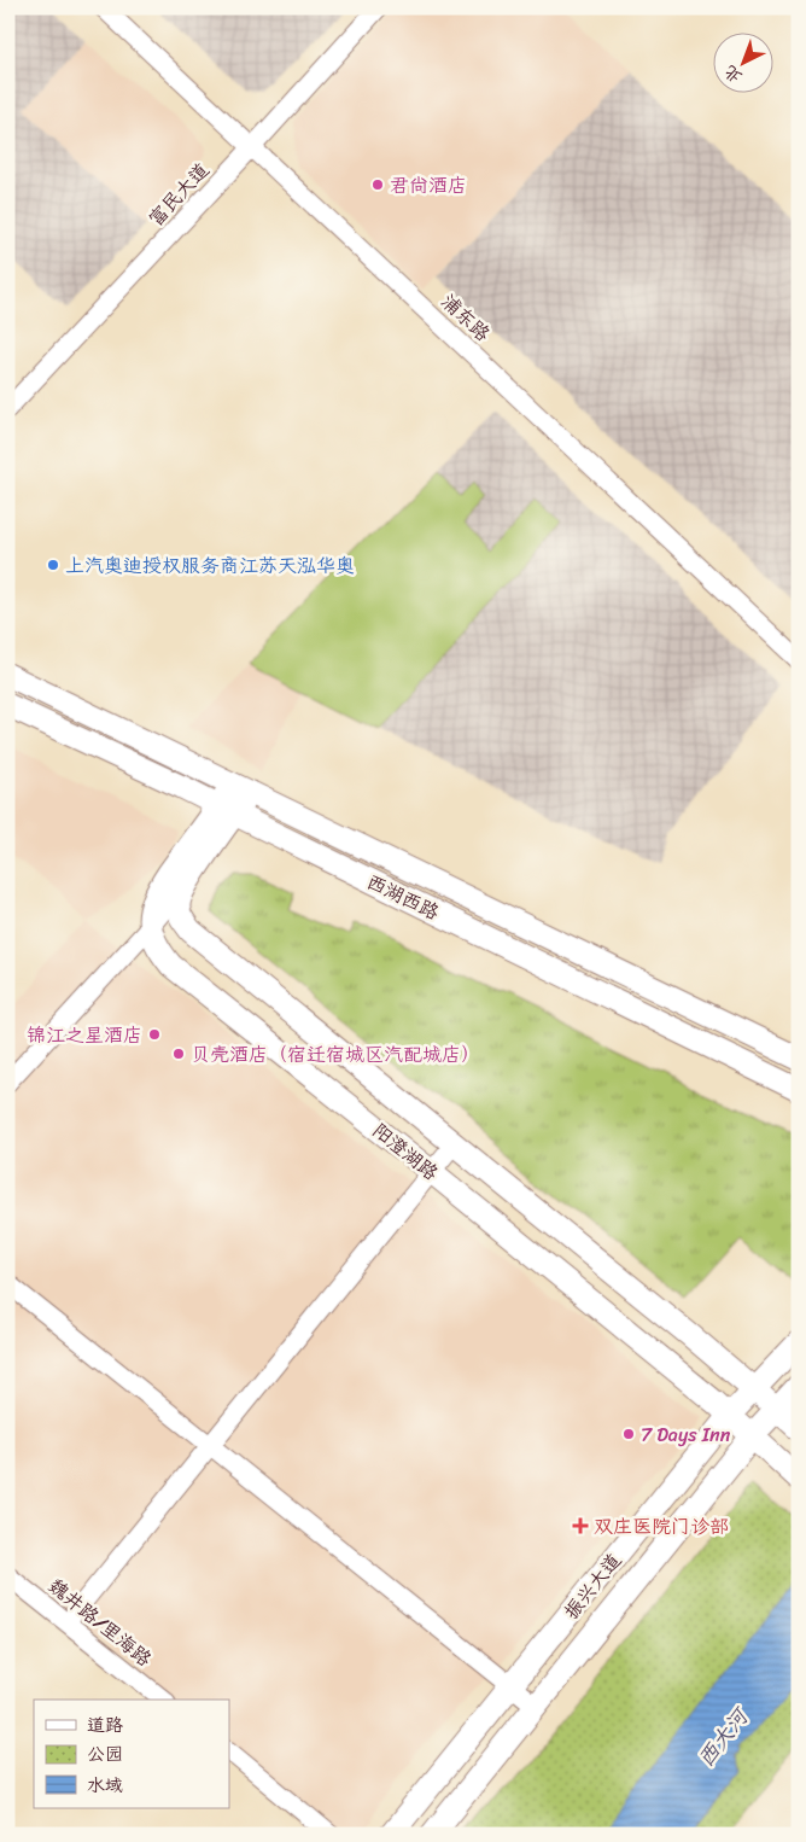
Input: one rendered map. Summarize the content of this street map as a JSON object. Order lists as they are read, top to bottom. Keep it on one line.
{"streets":{"main road":["西湖西路","阳澄湖路","振兴大道"],"street":["富民大道","浦东路","魏井路/里海路"]},"crossings":[["富民大道","浦东路"],["西湖西路","阳澄湖路"],["阳澄湖路","振兴大道"]],"water":["西大河"],"places":{"other":["君尚酒店","上汽奥迪授权服务商江苏天泓华奥","锦江之星酒店","贝壳酒店（宿迁宿城区汽配城店）","7 Days Inn"],"health":["双庄医院门诊部"]},"legend":["道路","公园","水域"],"north":"bottom left"}
